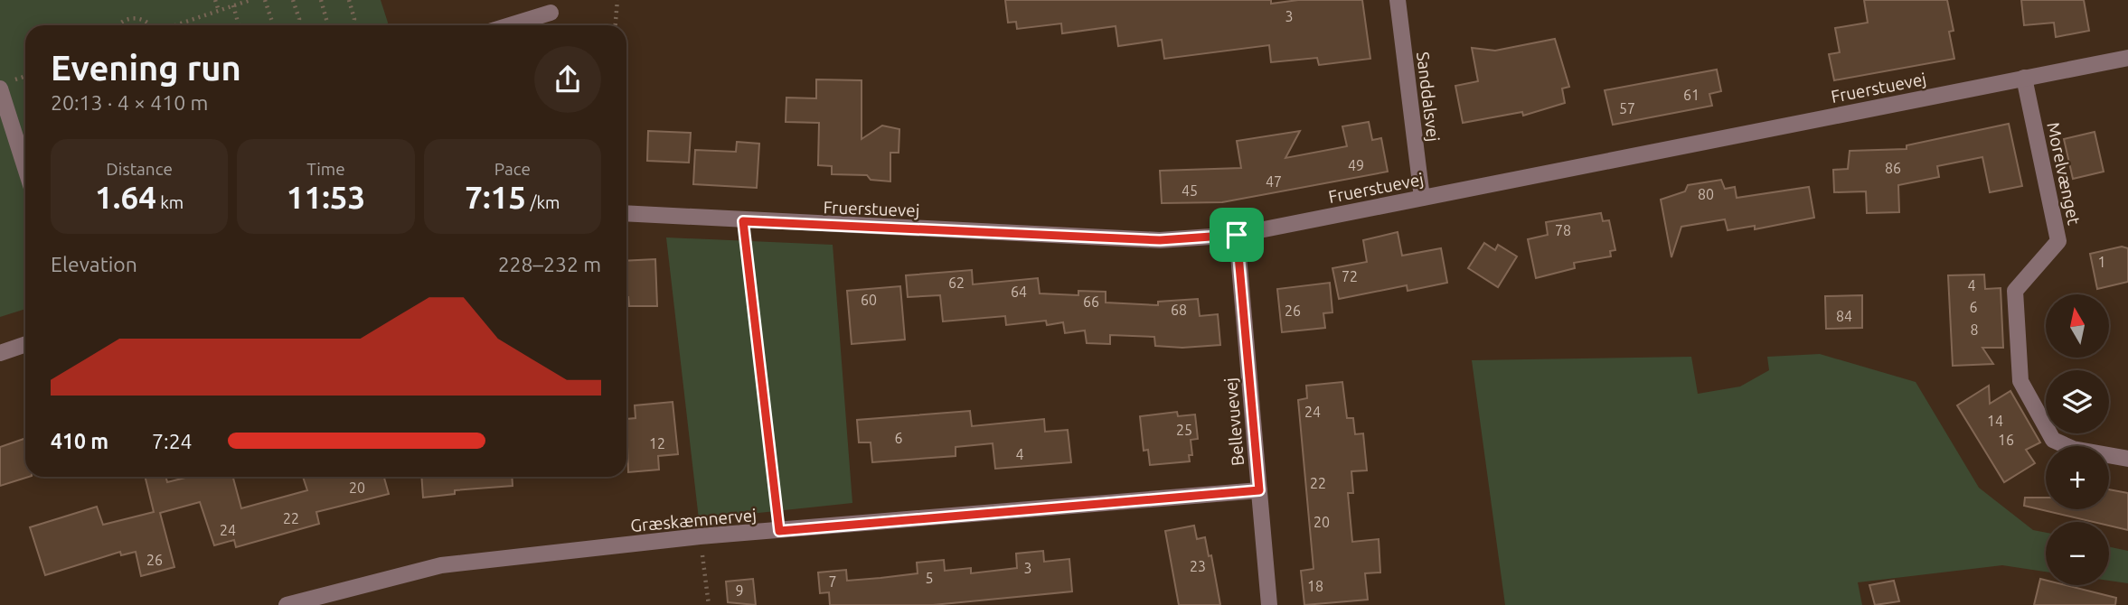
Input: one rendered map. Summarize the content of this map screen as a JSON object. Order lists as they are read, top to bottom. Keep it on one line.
{"streets":{"street":["Fruerstuevej","Sanddalsvej","Morelvænget","Bellevuevej","Græskæmnervej"]},"crossings":[["Fruerstuevej","Sanddalsvej"],["Fruerstuevej","Morelvænget"],["Fruerstuevej","Bellevuevej"],["Bellevuevej","Græskæmnervej"]],"house_numbers":["3","61","57","49","86","47","45","80","78","1","72","62","4","64","60","66","6","68","26","84","8","24","14","25","6","16","12","4","22","20","22","20","24","26","23","3","5","7","18","9"],"north":"top","page":{"heading":["Evening run","20:13 · 4 × 410 m"],"stats":[["Distance","1.64 km"],["Time","11:53"],["Pace","7:15 /km"]],"chart":["Elevation","228–232 m"],"map_buttons":["+","−"],"list":[{"name":"410 m","note":"7:24"}]}}
